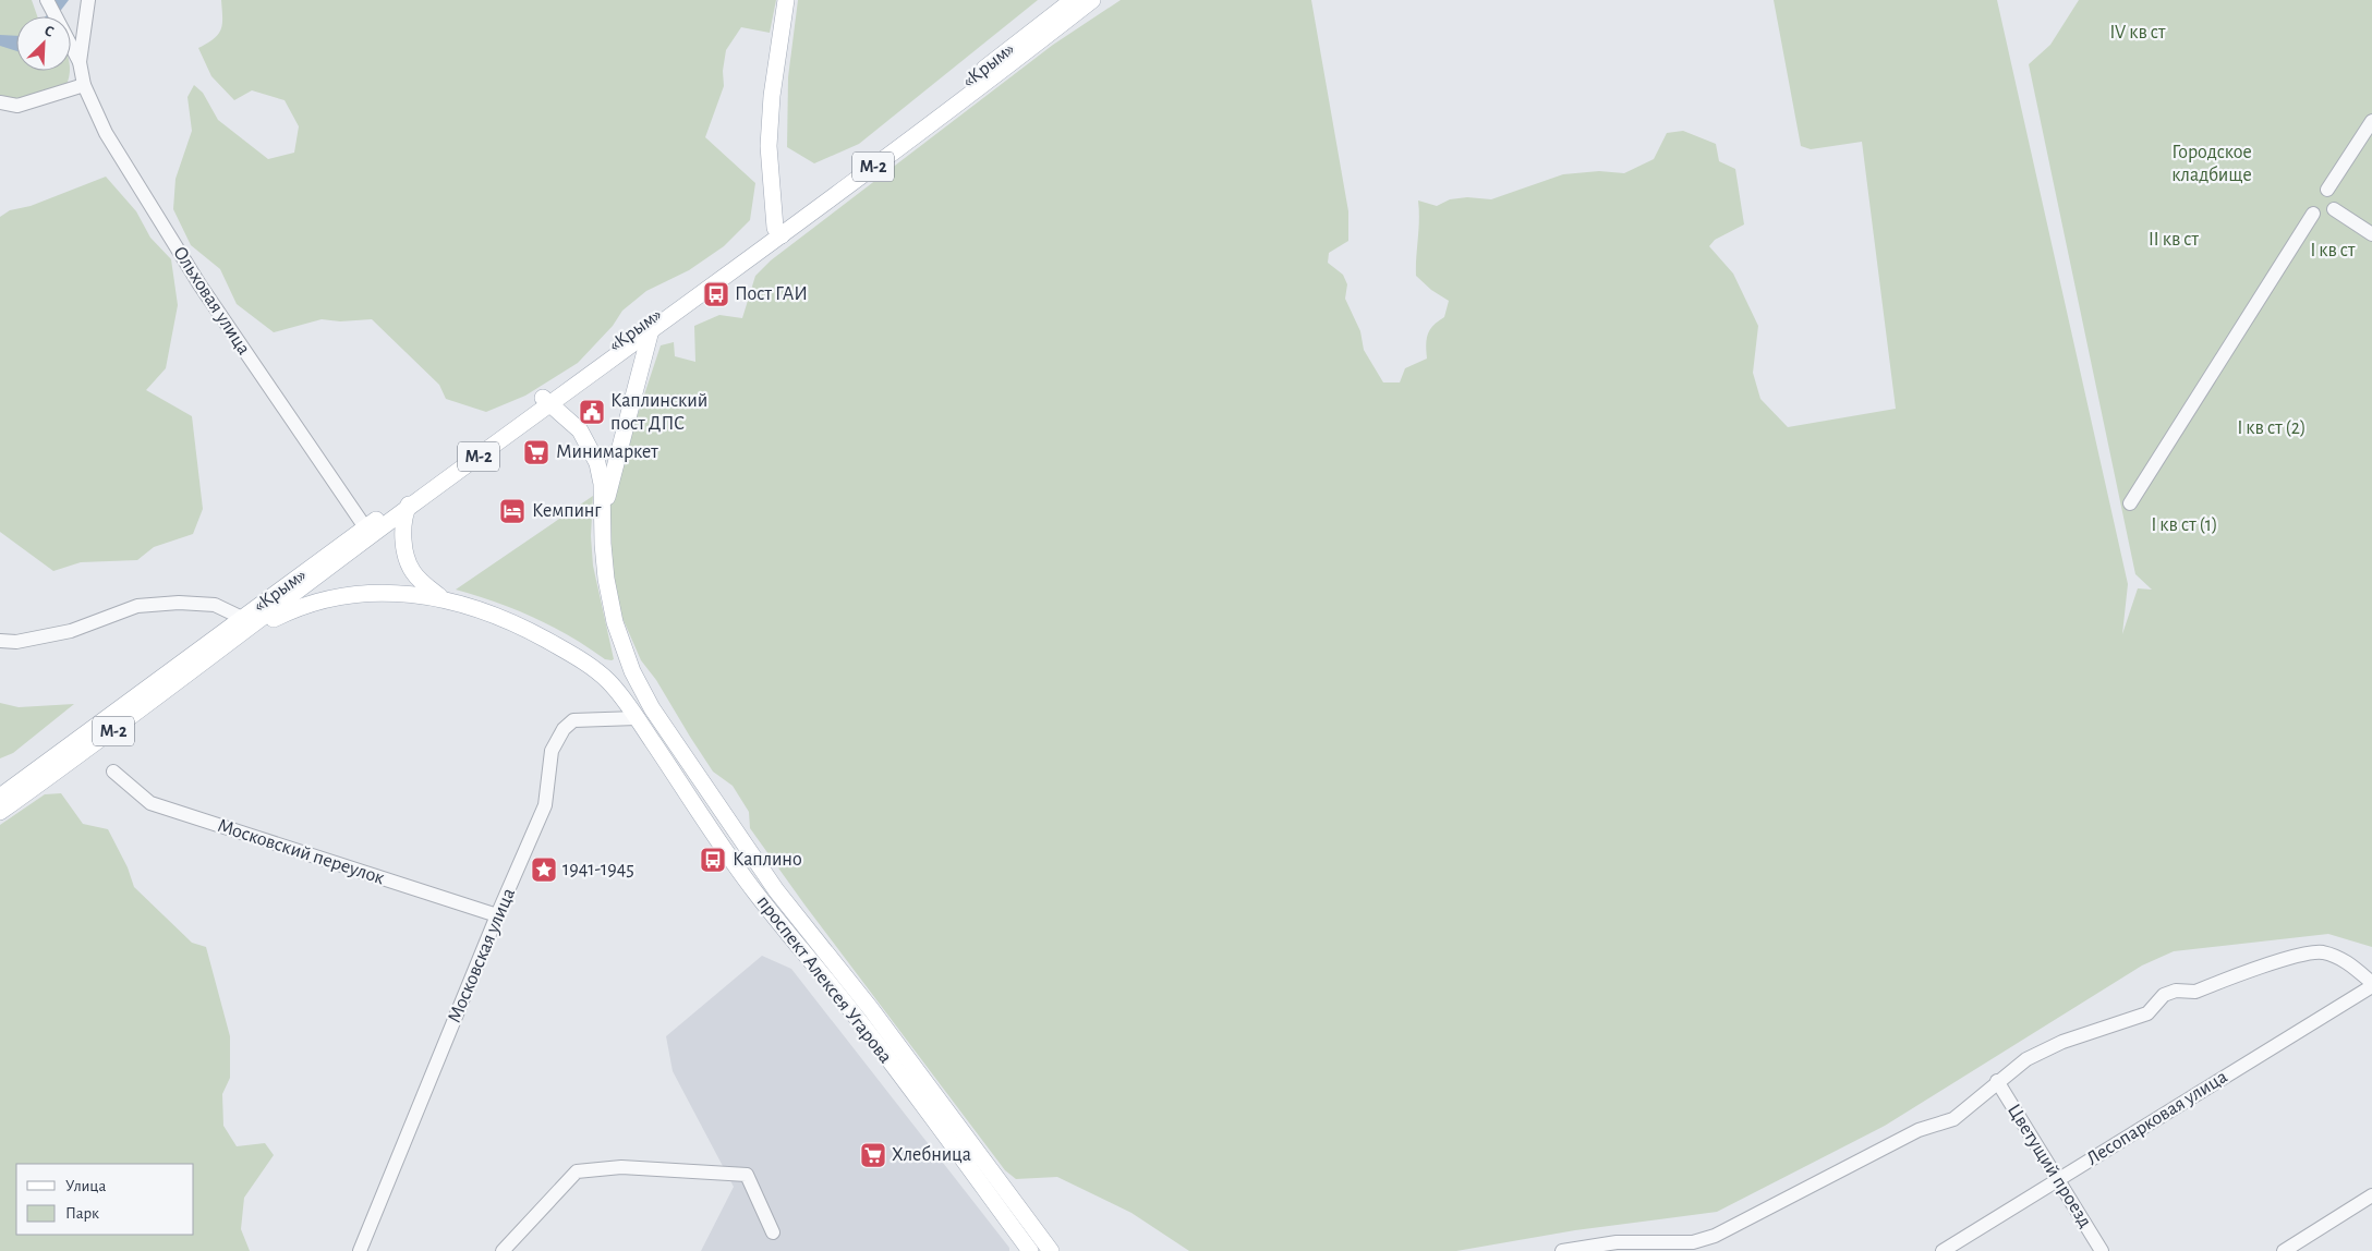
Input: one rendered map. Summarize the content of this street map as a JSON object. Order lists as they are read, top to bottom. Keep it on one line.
{"streets":{"main road":["«Крым»","М-2","проспект Алексея Угарова"],"street":["Ольховая улица","Московский переулок","Московская улица","Лесопарковая улица","Цветущий проезд"]},"crossings":[["«Крым»","М-2"],["«Крым»","Ольховая улица"],["«Крым»","проспект Алексея Угарова"],["М-2","проспект Алексея Угарова"],["Московский переулок","Московская улица"],["Московская улица","проспект Алексея Угарова"],["Лесопарковая улица","Цветущий проезд"]],"parks":["IV кв ст","Городское кладбище","II кв ст","I кв ст","I кв ст (2)","I кв ст (1)"],"places":{"bus stop":["Пост ГАИ","Каплино"],"public building":["Каплинский пост ДПС"],"supermarket":["Минимаркет","Хлебница"],"hotel":["Кемпинг"],"place":["1941-1945"]},"legend":["Улица","Парк"],"north":"top right"}
